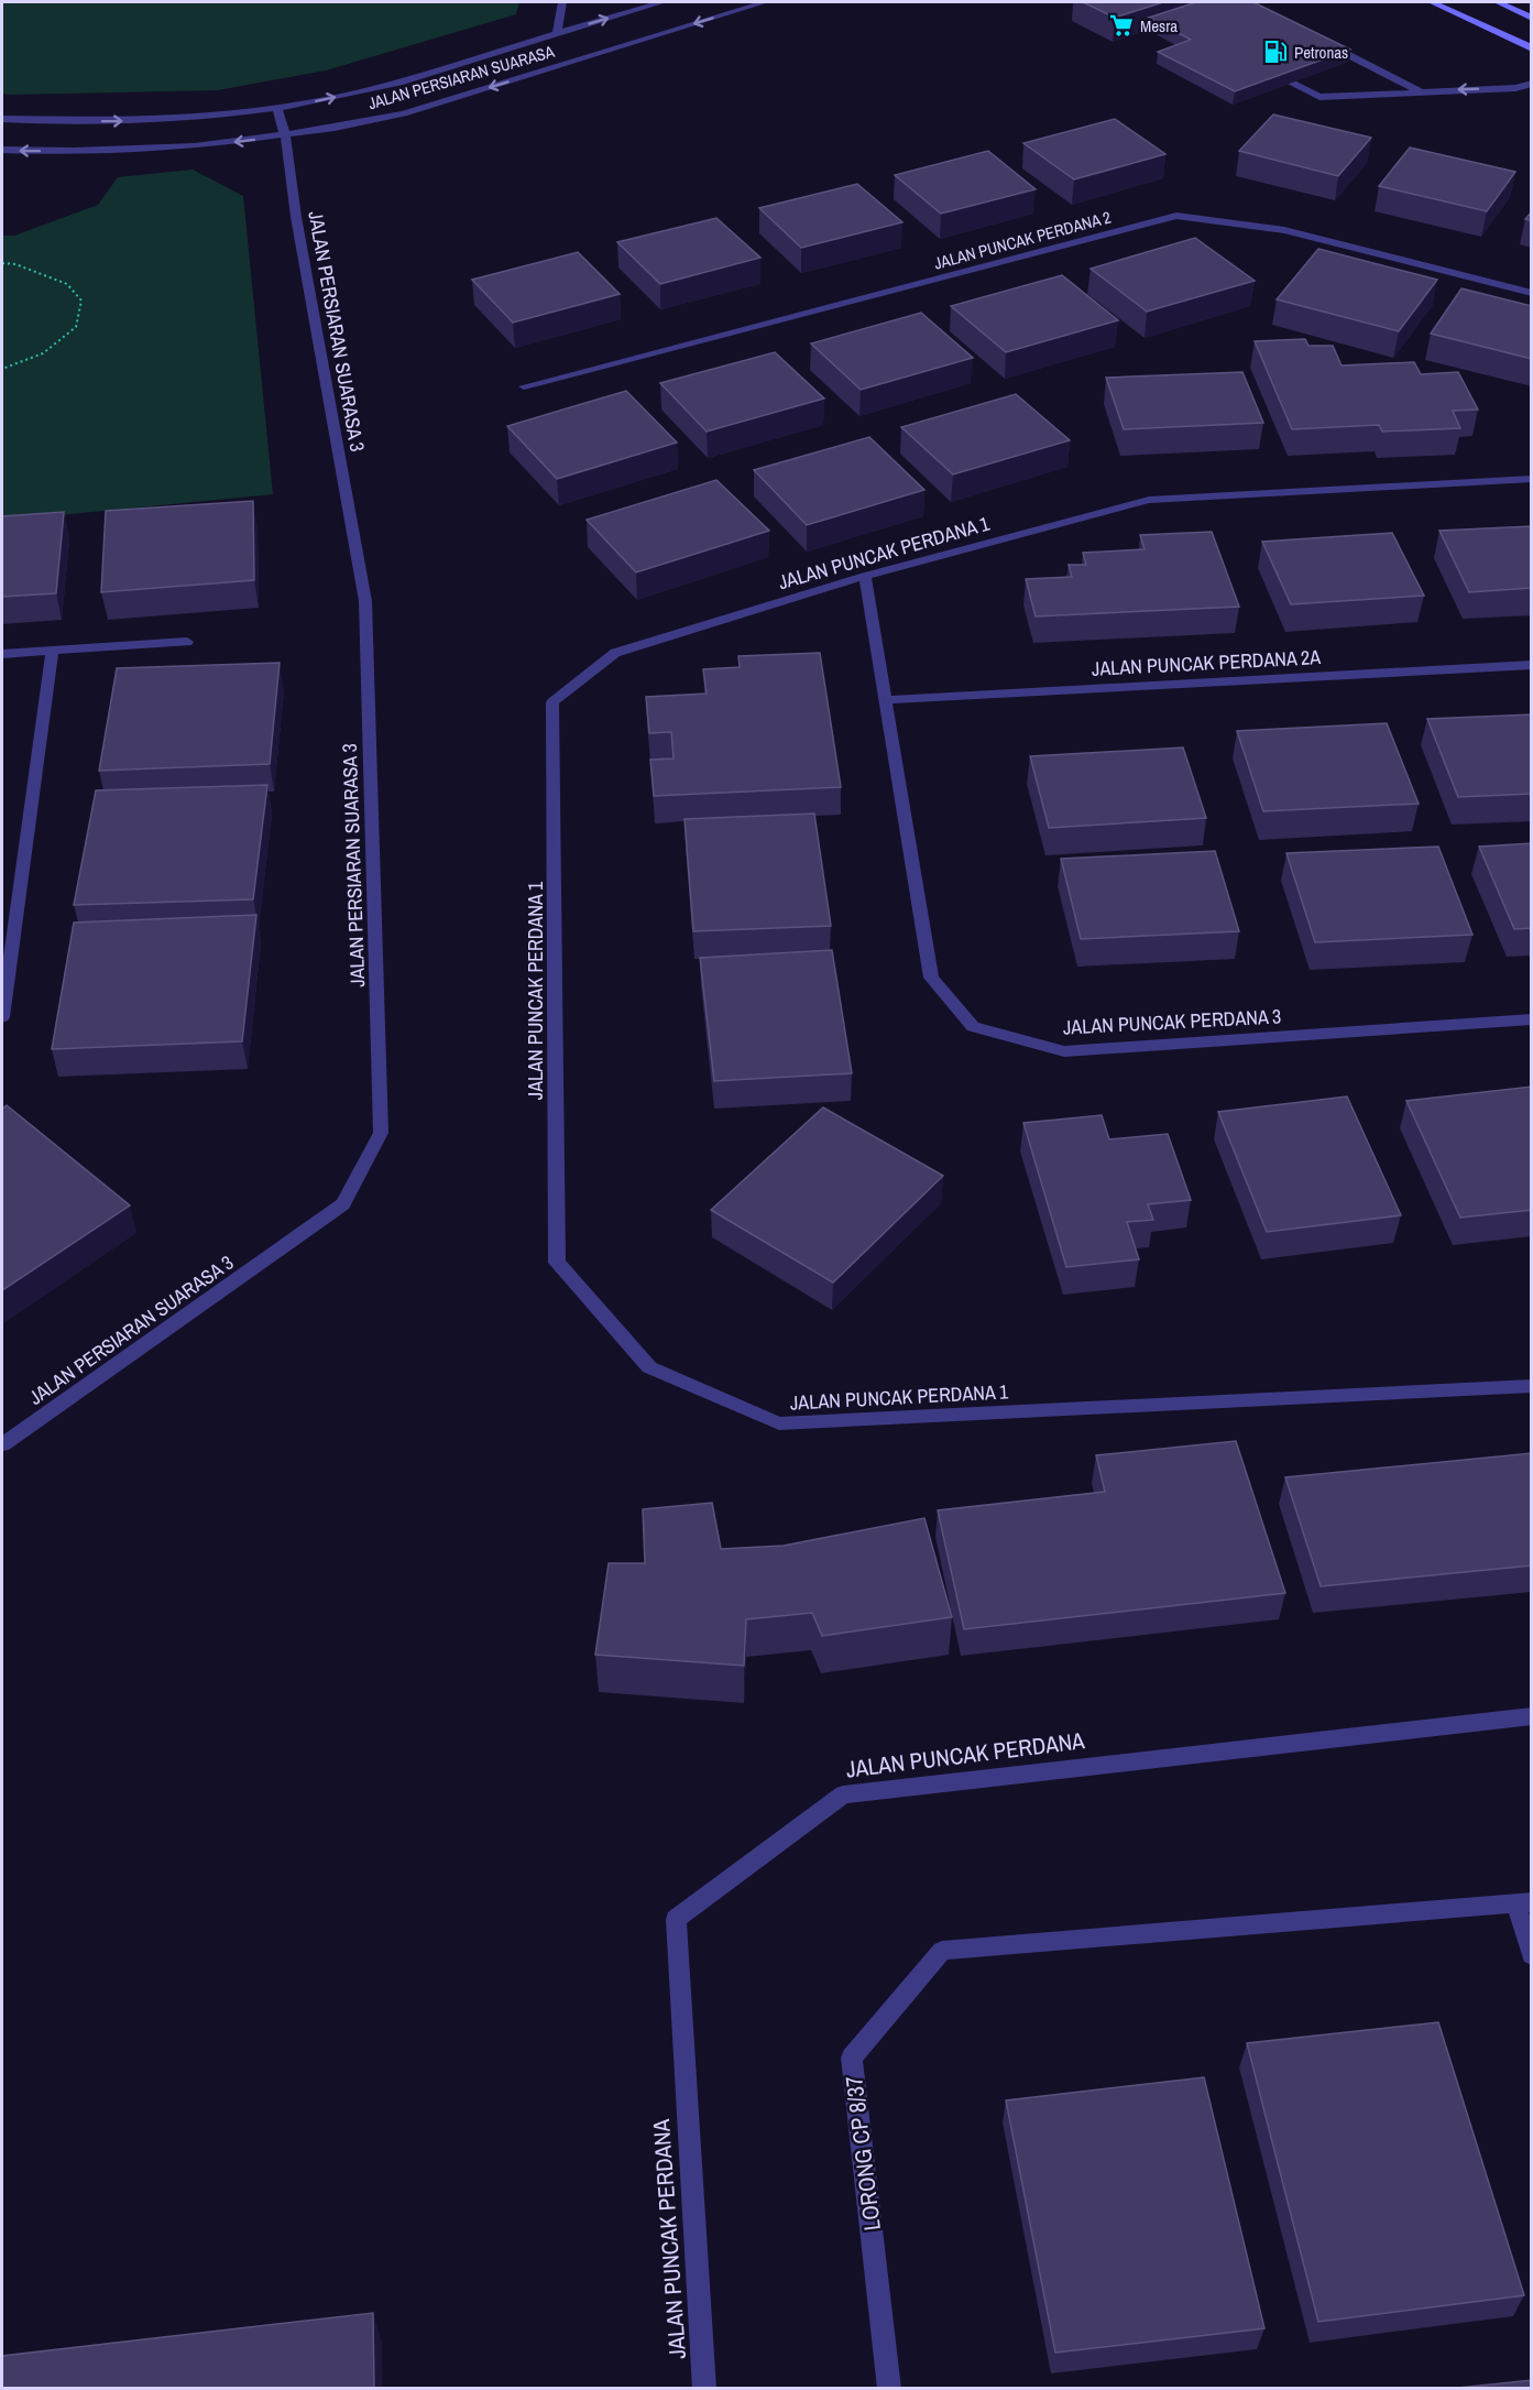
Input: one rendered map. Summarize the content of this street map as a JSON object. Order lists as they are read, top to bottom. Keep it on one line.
{"streets":{"street":["JALAN PERSIARAN SUARASA","JALAN PUNCAK PERDANA 2","JALAN PERSIARAN SUARASA 3","JALAN PUNCAK PERDANA 1","JALAN PUNCAK PERDANA 2A","JALAN PUNCAK PERDANA 3","JALAN PUNCAK PERDANA","LORONG CP 8/37"]},"crossings":[["JALAN PERSIARAN SUARASA","JALAN PERSIARAN SUARASA 3"],["JALAN PUNCAK PERDANA 1","JALAN PUNCAK PERDANA 3"],["JALAN PUNCAK PERDANA 2A","JALAN PUNCAK PERDANA 3"]],"places":{"supermarket":["Mesra"],"fuel station":["Petronas"]}}
